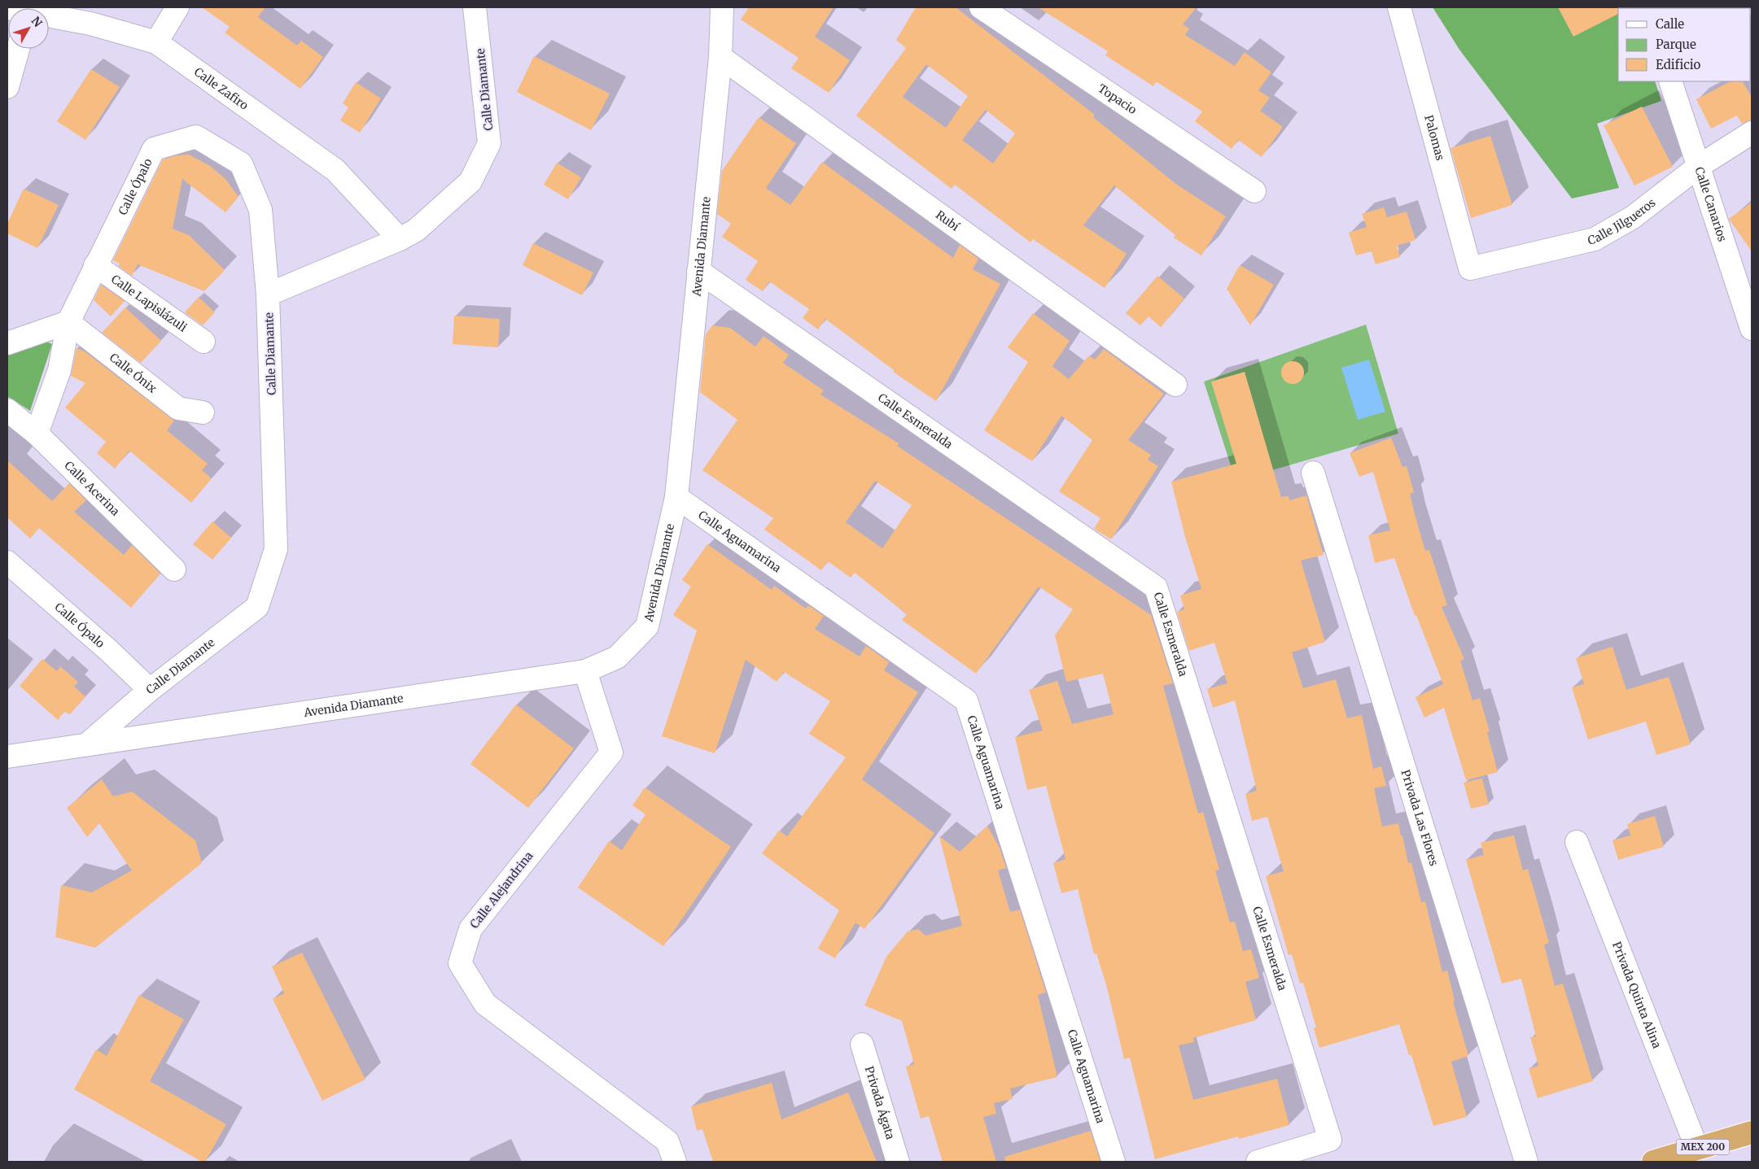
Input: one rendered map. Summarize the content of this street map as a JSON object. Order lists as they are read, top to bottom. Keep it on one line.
{"streets":{"highway":["MEX 200"],"street":["Calle Zafiro","Calle Diamante","Topacio","Palomas","Calle Ópalo","Calle Canarios","Calle Jilgueros","Rubí","Avenida Diamante","Calle Lapislázuli","Calle Ónix","Calle Esmeralda","Calle Acerina","Calle Aguamarina","Privada Las Flores","Calle Alejandrina","Privada Quinta Alina","Privada Ágata"]},"crossings":[["Calle Zafiro","Calle Diamante"],["Calle Diamante","Calle Ópalo"],["Calle Diamante","Avenida Diamante"],["Palomas","Calle Jilgueros"],["Calle Ópalo","Calle Lapislázuli"],["Calle Ópalo","Calle Ónix"],["Calle Ópalo","Calle Acerina"],["Calle Canarios","Calle Jilgueros"],["Rubí","Avenida Diamante"],["Avenida Diamante","Calle Esmeralda"],["Avenida Diamante","Calle Aguamarina"],["Avenida Diamante","Calle Alejandrina"],["Privada Quinta Alina","MEX 200"]],"legend":["Calle","Parque","Edificio"],"north":"top right"}
